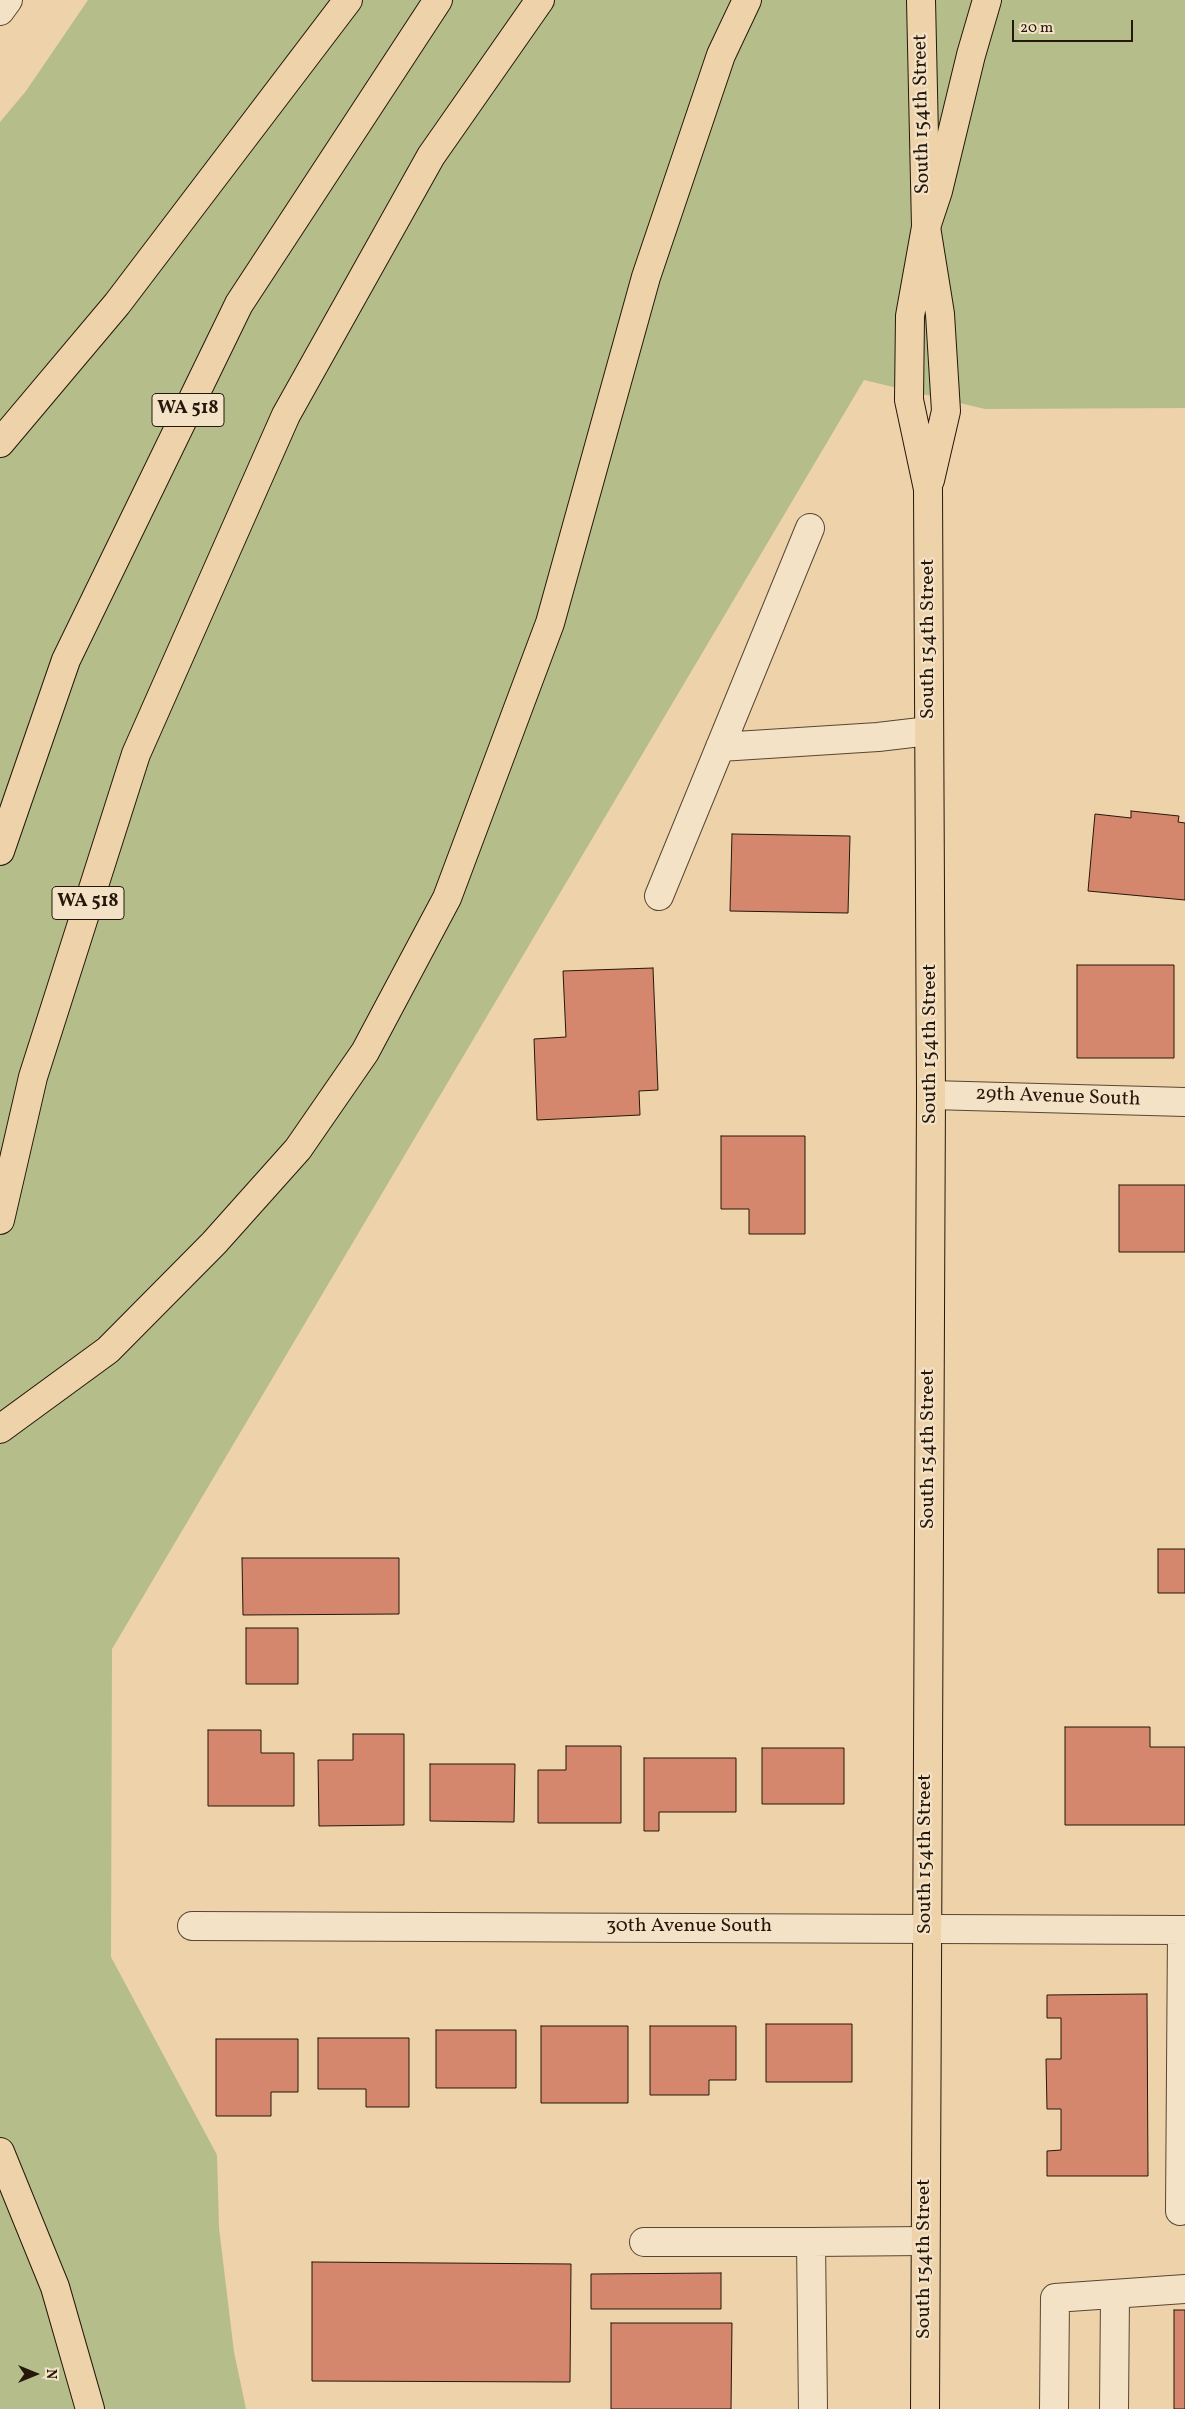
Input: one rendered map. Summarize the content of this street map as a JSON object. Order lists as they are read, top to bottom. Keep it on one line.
{"streets":{"main road":["South 154th Street","WA 518"],"street":["29th Avenue South","30th Avenue South"]},"crossings":[["South 154th Street","29th Avenue South"],["South 154th Street","30th Avenue South"]],"scale_bar":"20 m","north":"right"}
